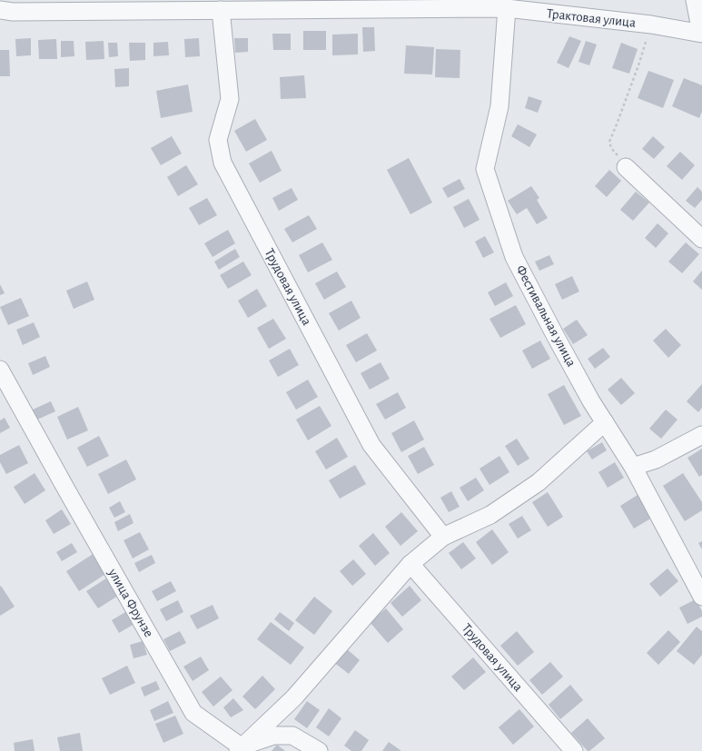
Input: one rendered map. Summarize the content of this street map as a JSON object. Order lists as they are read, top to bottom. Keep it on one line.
{"streets":{"street":["Трактовая улица","Трудовая улица","Фестивальная улица","улица Фрунзе"]},"crossings":[["Трактовая улица","Трудовая улица"],["Трактовая улица","Фестивальная улица"]]}
